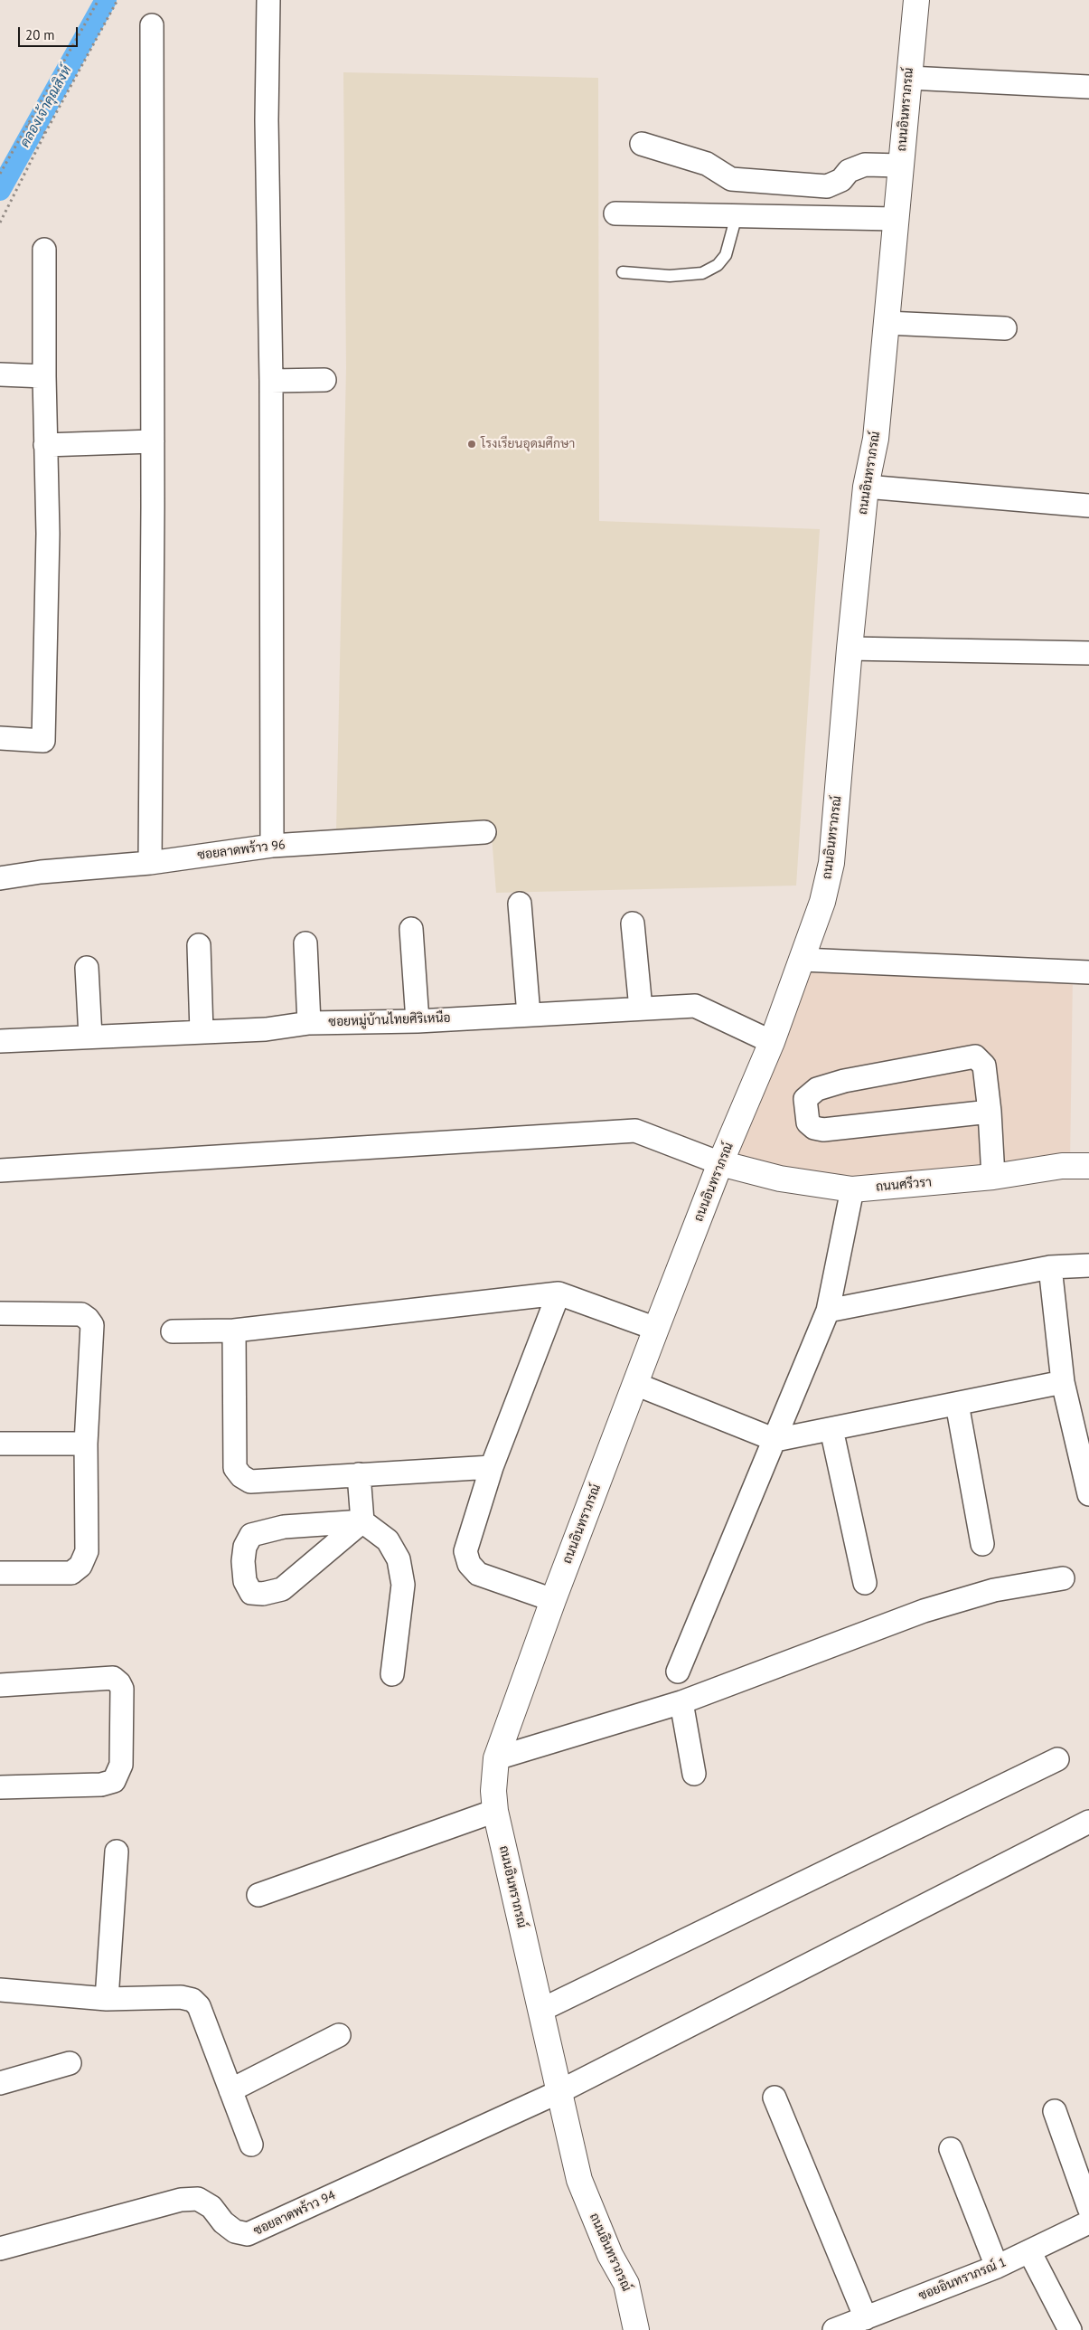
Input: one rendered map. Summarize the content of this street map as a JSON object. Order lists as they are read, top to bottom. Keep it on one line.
{"streets":{"street":["ถนนอินทราภรณ์","ซอยลาดพร้าว 96","ซอยหมู่บ้านไทยศิริเหนือ","ถนนศรีวรา","ซอยลาดพร้าว 94","ซอยอินทราภรณ์ 1"]},"crossings":[["ถนนอินทราภรณ์","ซอยหมู่บ้านไทยศิริเหนือ"],["ถนนอินทราภรณ์","ถนนศรีวรา"],["ถนนอินทราภรณ์","ซอยลาดพร้าว 94"]],"water":["คลองเจ้าคุณสิงห์"],"places":["โรงเรียนอุดมศึกษา"],"scale_bar":"20 m"}
